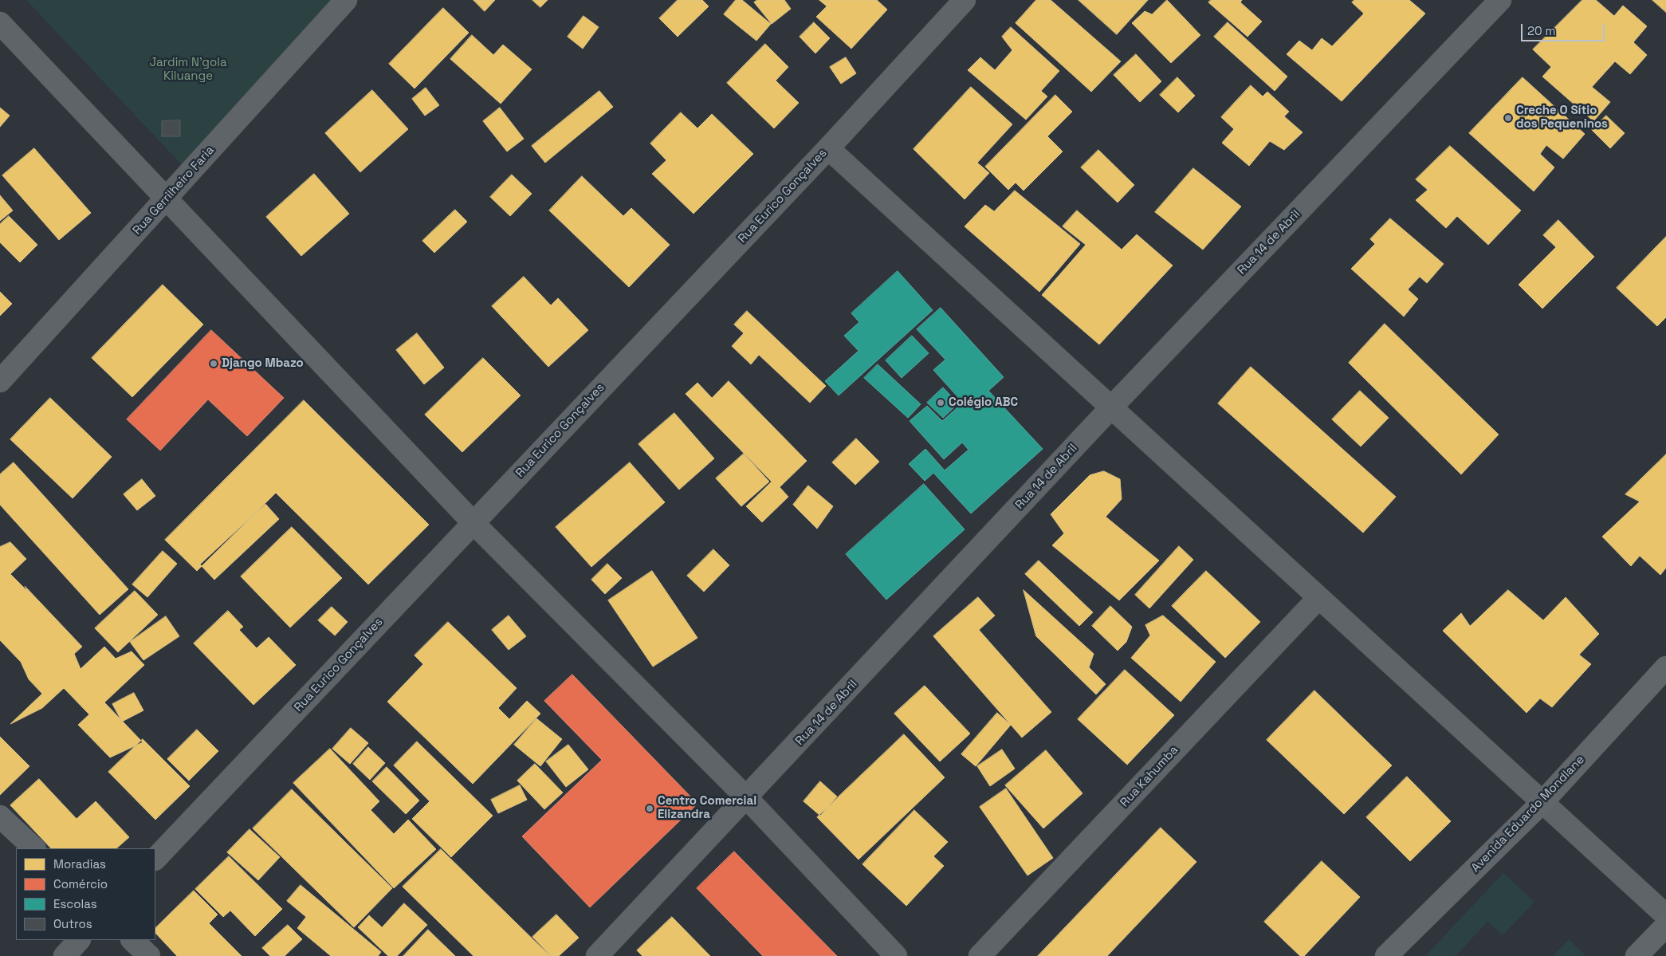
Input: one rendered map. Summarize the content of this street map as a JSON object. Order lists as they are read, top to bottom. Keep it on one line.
{"streets":{"main road":["Avenida Eduardo Mondlane"],"street":["Rua Gerrilheiro Faria","Rua Eurico Gonçalves","Rua 14 de Abril","Rua Kahumba"]},"parks":["Jardim N'gola Kiluange"],"places":["Creche O Sítio dos Pequeninos","Django Mbazo","Colégio ABC","Centro Comercial Elizandra"],"legend":["Moradias","Comércio","Escolas","Outros"],"scale_bar":"20 m"}
